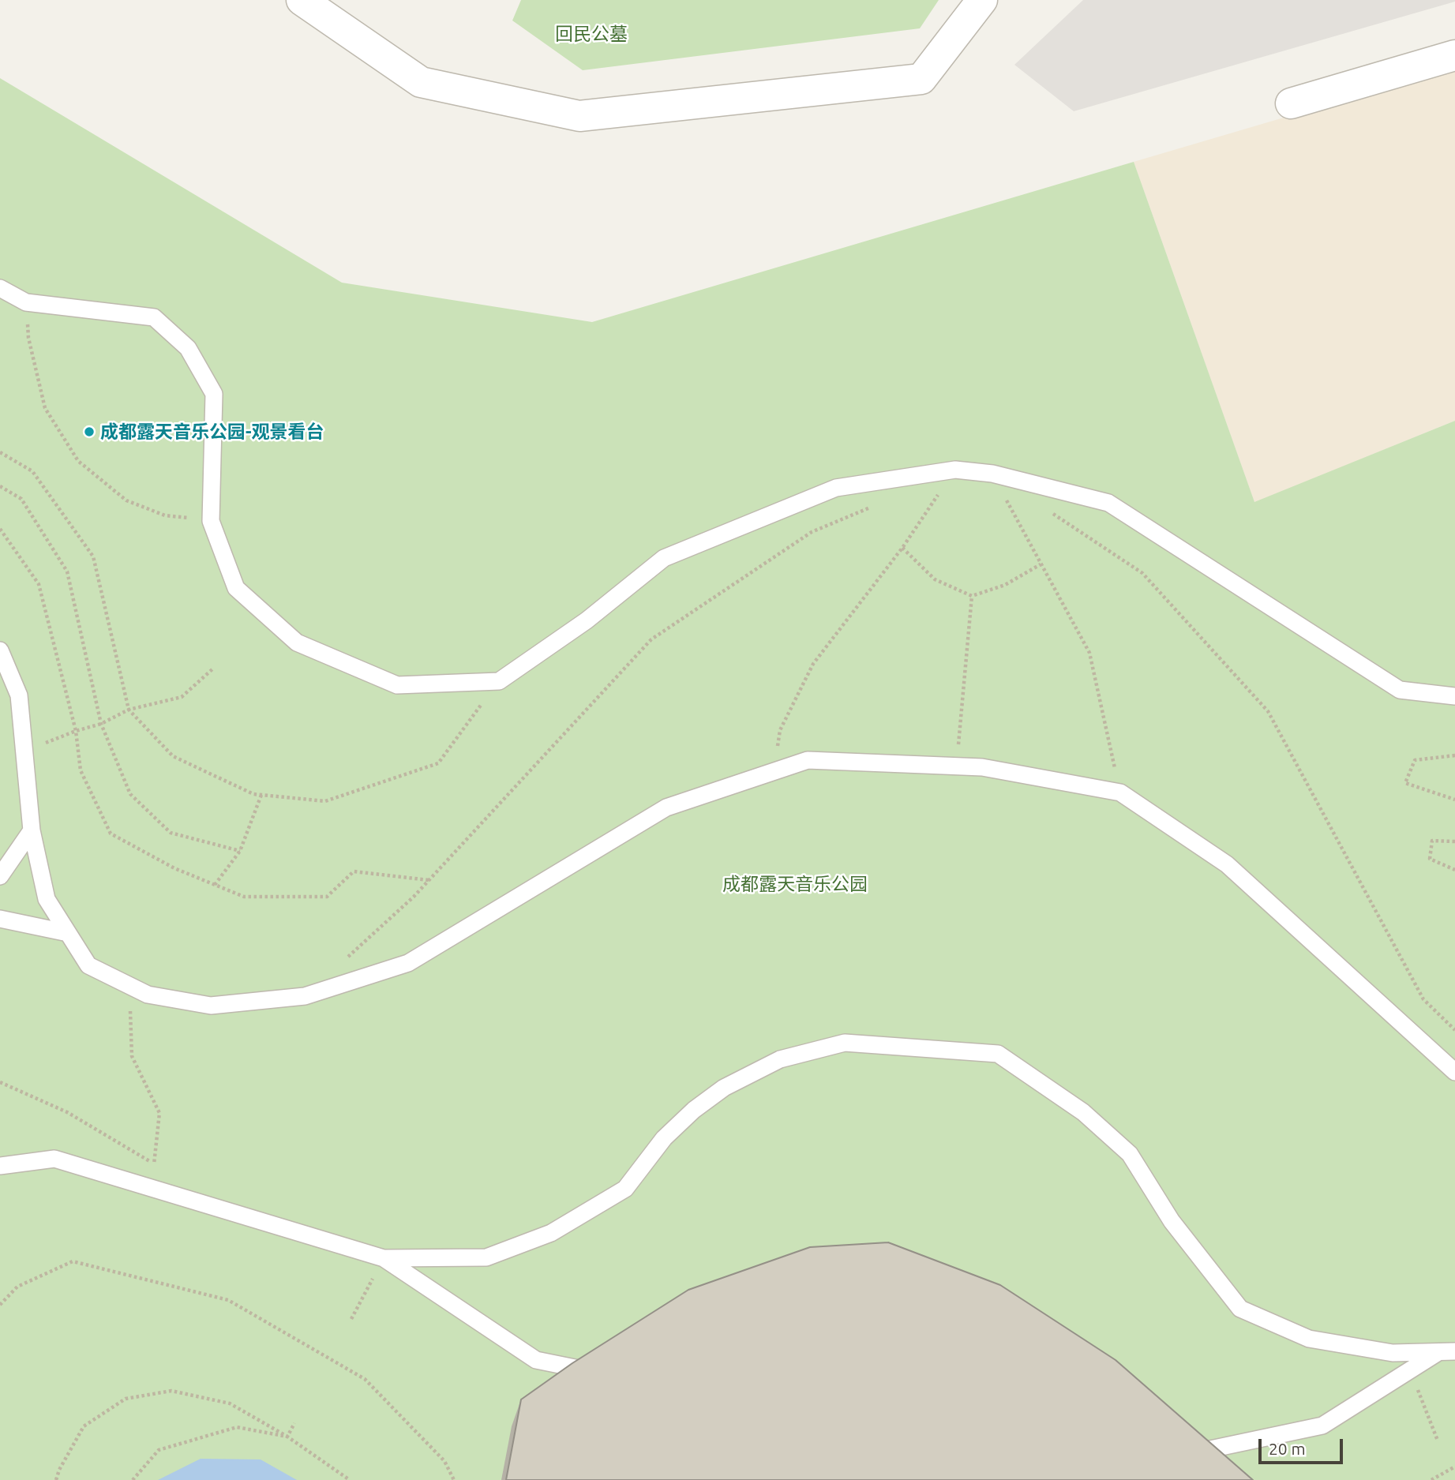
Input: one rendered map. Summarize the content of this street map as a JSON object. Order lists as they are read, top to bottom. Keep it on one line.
{"parks":["回民公墓","成都露天音乐公园"],"places":["成都露天音乐公园-观景看台"],"scale_bar":"20 m"}
